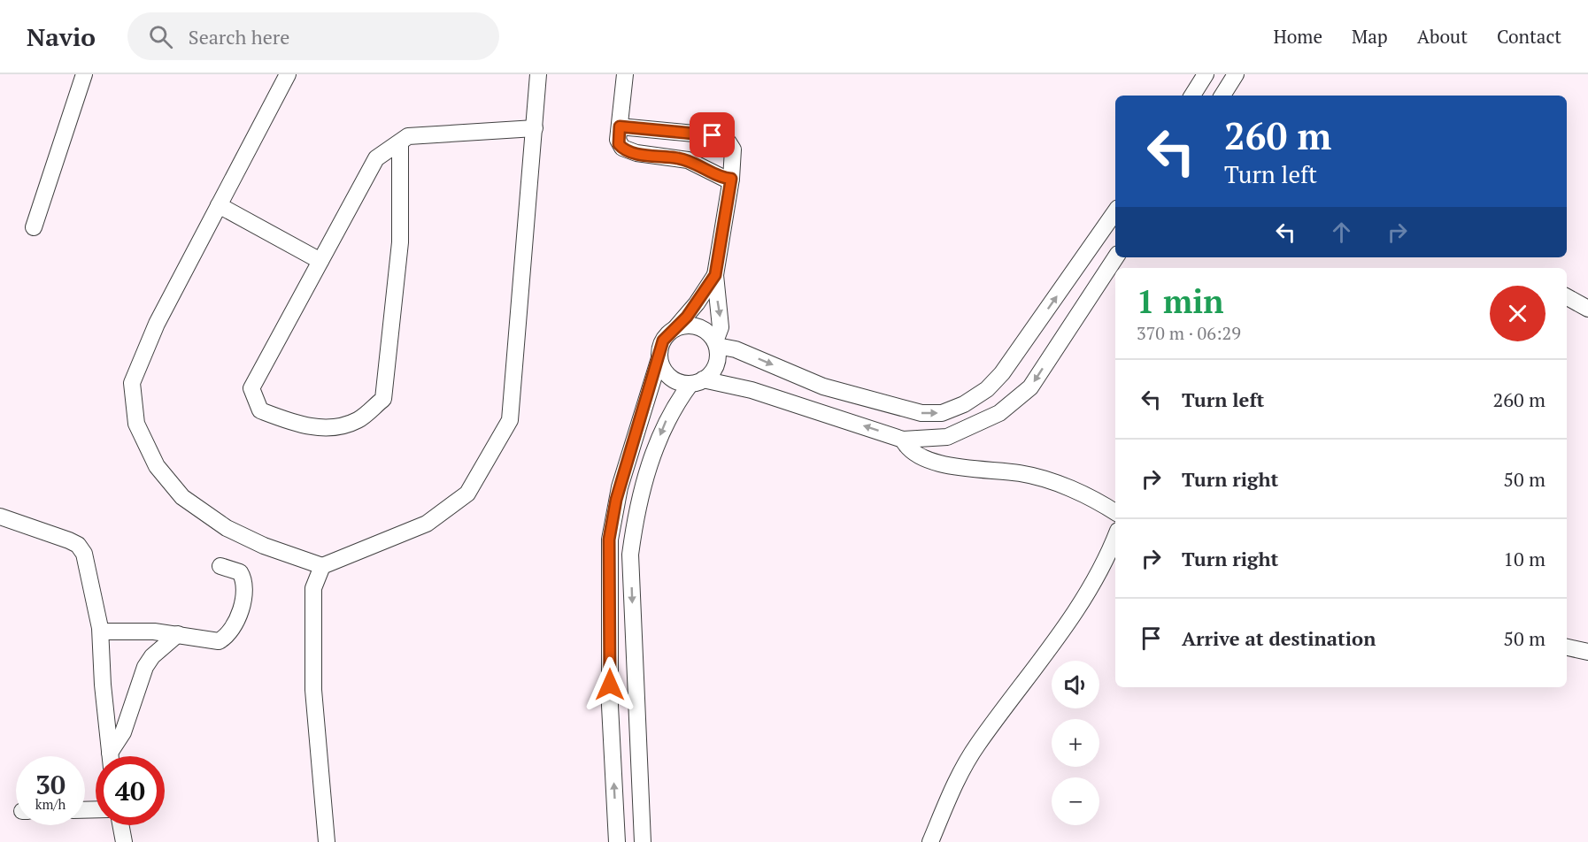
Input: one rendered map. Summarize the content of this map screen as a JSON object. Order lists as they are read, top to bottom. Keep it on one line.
{"page":{"header":"Navio","search":"Search here","nav":["Home","Map","About","Contact"],"turn":["260 m","Turn left"],"heading":["1 min","370 m · 06:29"],"list":[{"name":"Turn left","value":"260 m"},{"name":"Turn right","value":"50 m"},{"name":"Turn right","value":"10 m"},{"name":"Arrive at destination","value":"50 m"}],"map_buttons":["+","−"],"speed":"30 km/h","limit":"40"}}
